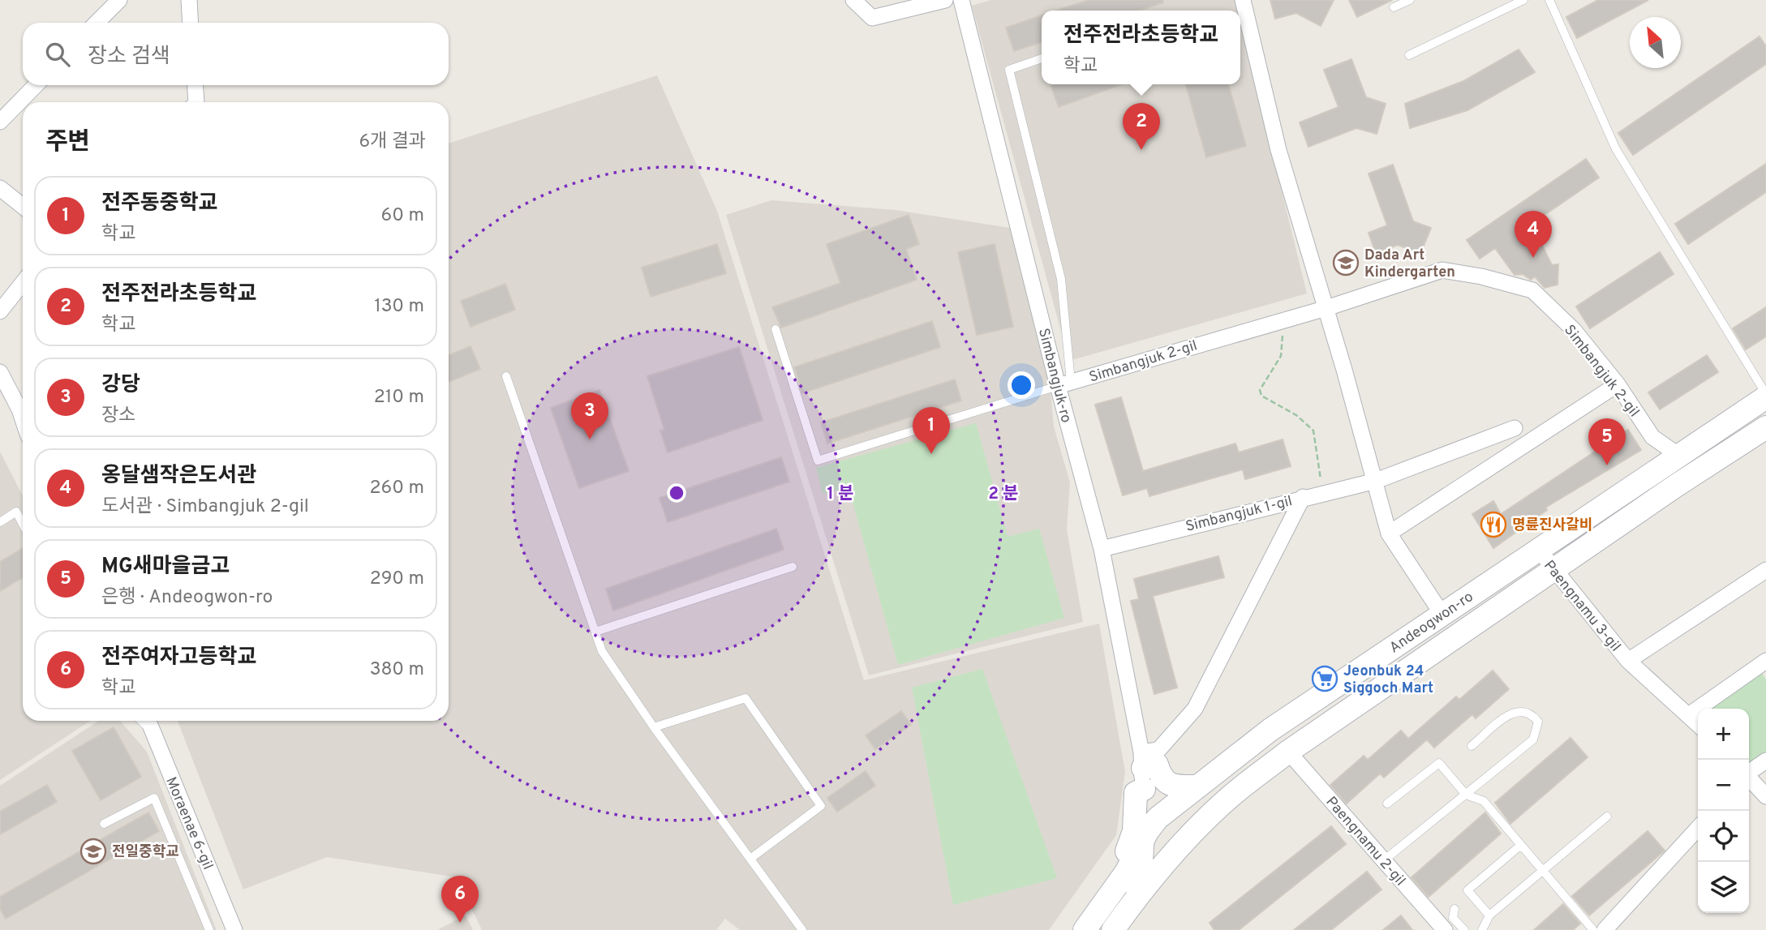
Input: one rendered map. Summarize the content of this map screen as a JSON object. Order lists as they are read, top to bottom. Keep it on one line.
{"streets":{"street":["Simbangjuk 2-gil","Simbangjuk-ro","Simbangjuk 1-gil","Paengnamu 3-gil","Andeogwon-ro","Moraenae 6-gil","Paengnamu 2-gil"]},"crossings":[["Simbangjuk 2-gil","Simbangjuk-ro"],["Simbangjuk 2-gil","Andeogwon-ro"],["Simbangjuk-ro","Simbangjuk 1-gil"],["Simbangjuk-ro","Andeogwon-ro"],["Paengnamu 3-gil","Andeogwon-ro"],["Andeogwon-ro","Paengnamu 2-gil"]],"places":{"school or university":["Dada Art Kindergarten","전일중학교"],"restaurant":["명륜진사갈비"],"supermarket":["Jeonbuk 24 Siggoch Mart"]},"north":"top left","page":{"popup":["전주전라초등학교","학교"],"search":"장소 검색","heading":["주변","6개 결과"],"pins":["2","4","3","1","5","6"],"list":[{"mark":"1","name":"전주동중학교","note":"학교","value":"60 m"},{"mark":"2","name":"전주전라초등학교","note":"학교","value":"130 m"},{"mark":"3","name":"강당","note":"장소","value":"210 m"},{"mark":"4","name":"옹달샘작은도서관","note":"도서관 · Simbangjuk 2-gil","value":"260 m"},{"mark":"5","name":"MG새마을금고","note":"은행 · Andeogwon-ro","value":"290 m"},{"mark":"6","name":"전주여자고등학교","note":"학교","value":"380 m"}],"map_buttons":["+","−"]},"rings":["1 분","2 분"]}
